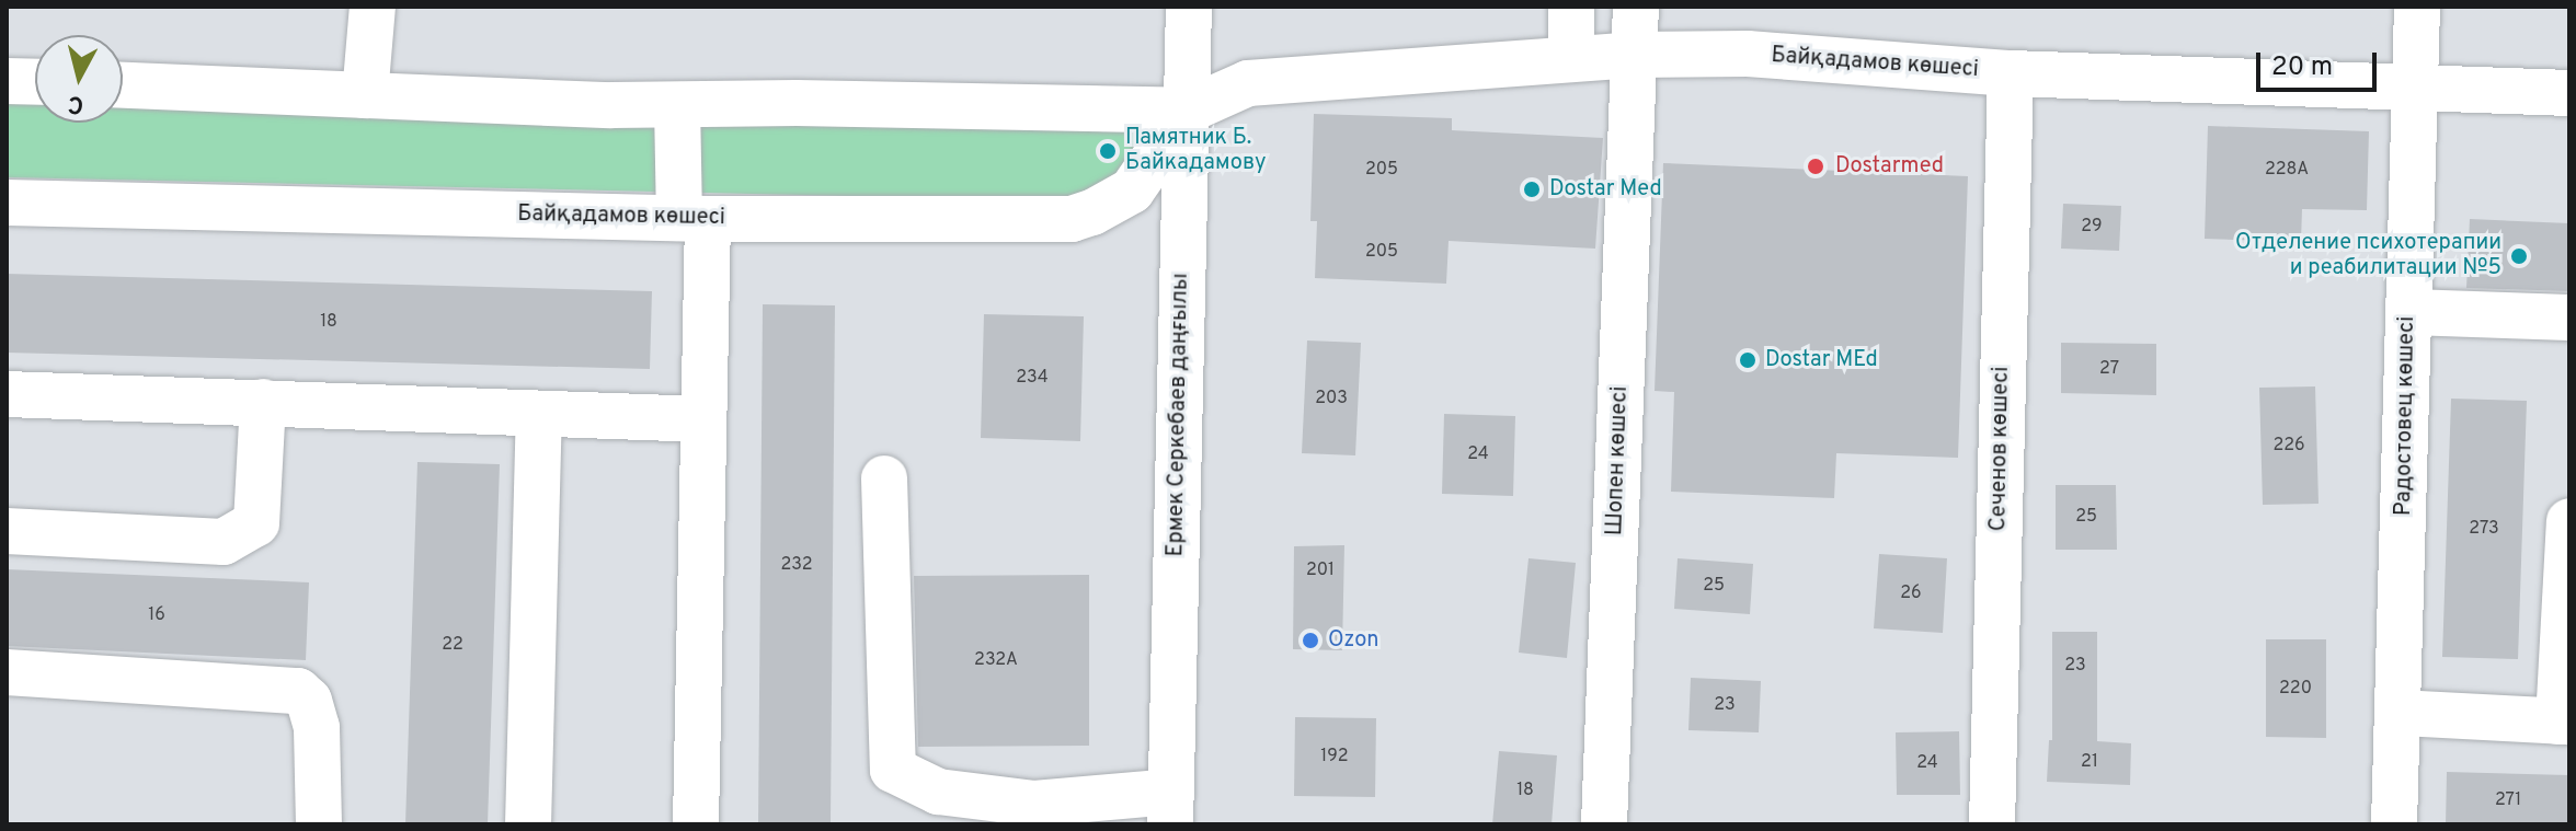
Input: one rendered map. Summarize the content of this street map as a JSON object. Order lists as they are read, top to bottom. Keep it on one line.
{"streets":{"street":["Байқадамов көшесі","Ермек Серкебаев даңғылы","Радостовец көшесі","Сеченов көшесі","Шопен көшесі"]},"crossings":[["Байқадамов көшесі","Ермек Серкебаев даңғылы"],["Байқадамов көшесі","Радостовец көшесі"],["Байқадамов көшесі","Сеченов көшесі"],["Байқадамов көшесі","Шопен көшесі"]],"places":["Памятник Б. Байкадамову","Dostarmed","Dostar Med","Отделение психотерапии и реабилитации №5","Dostar MEd","Ozon"],"house_numbers":["205","228А","29","205","18","27","234","203","226","24","25","273","232","201","25","26","16","22","232А","23","220","23","192","21","24","18","271"],"scale_bar":"20 m","north":"bottom"}
